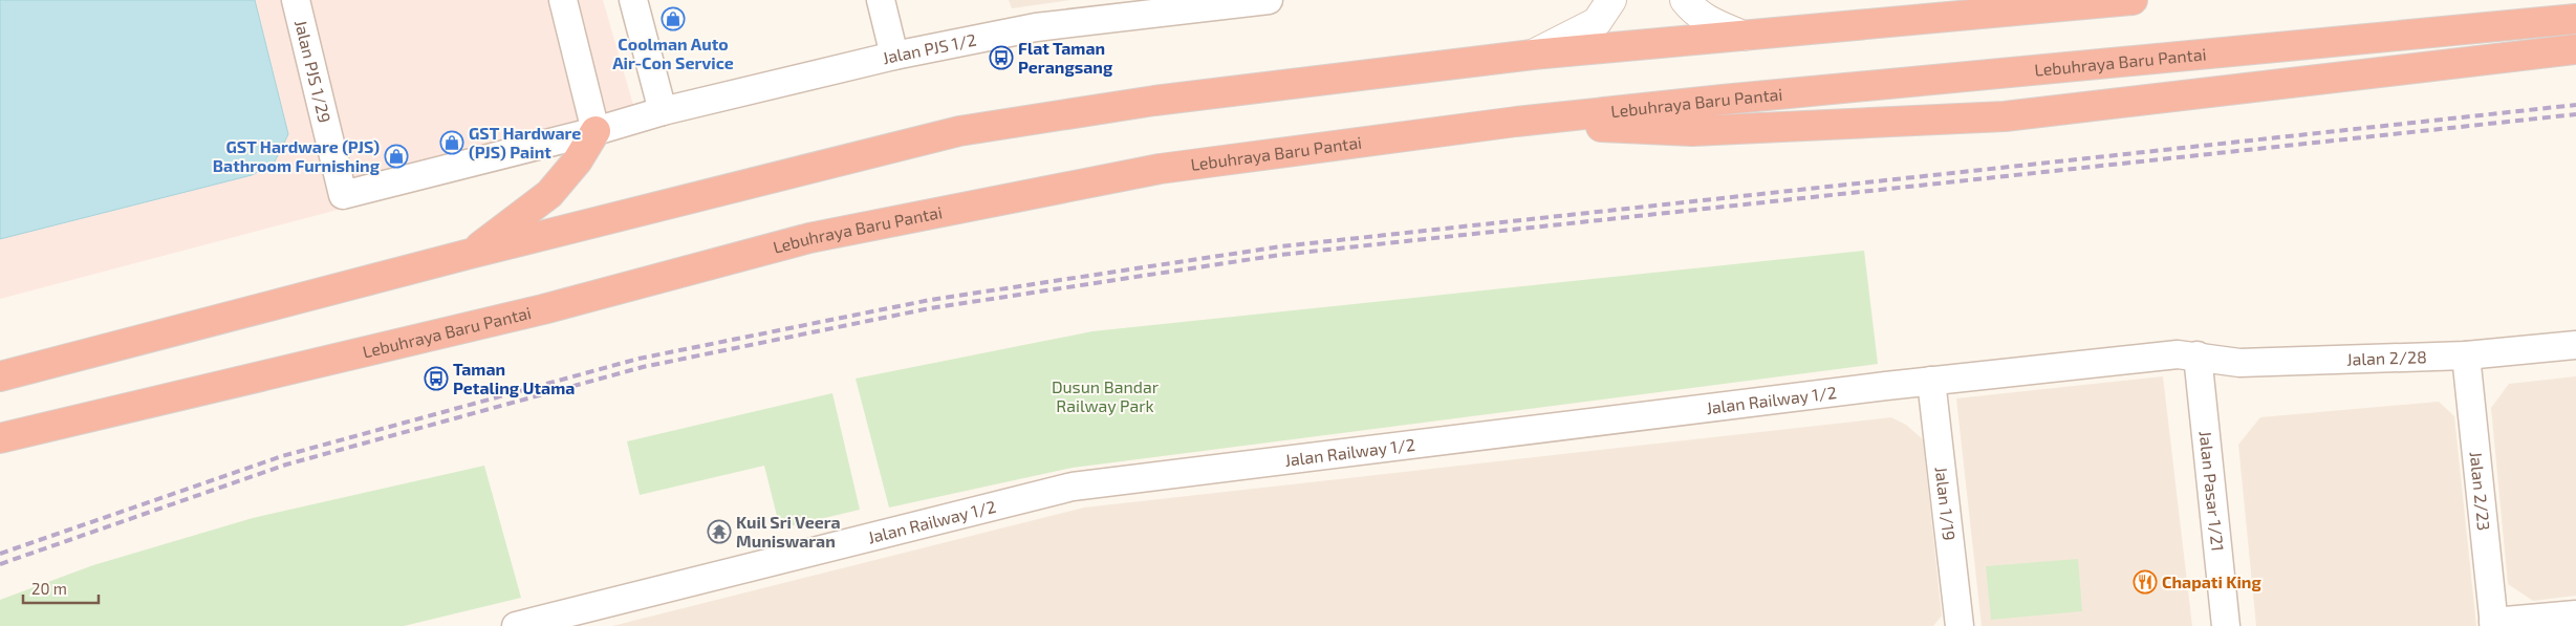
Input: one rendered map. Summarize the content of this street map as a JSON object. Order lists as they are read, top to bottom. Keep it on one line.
{"streets":{"highway":["Lebuhraya Baru Pantai"],"street":["Jalan PJS 1/2","Jalan PJS 1/29","Jalan 2/28","Jalan Railway 1/2","Jalan Pasar 1/21","Jalan 2/23","Jalan 1/19"]},"crossings":[["Jalan PJS 1/2","Jalan PJS 1/29"],["Jalan 2/28","Jalan Railway 1/2"],["Jalan 2/28","Jalan Pasar 1/21"],["Jalan 2/28","Jalan 2/23"],["Jalan Railway 1/2","Jalan Pasar 1/21"],["Jalan Railway 1/2","Jalan 1/19"]],"parks":["Dusun Bandar Railway Park"],"places":{"shop":["Coolman Auto Air-Con Service","GST Hardware (PJS) Paint","GST Hardware (PJS) Bathroom Furnishing"],"bus stop":["Flat Taman Perangsang","Taman Petaling Utama"],"temple":["Kuil Sri Veera Muniswaran"],"restaurant":["Chapati King"]},"scale_bar":"20 m"}
